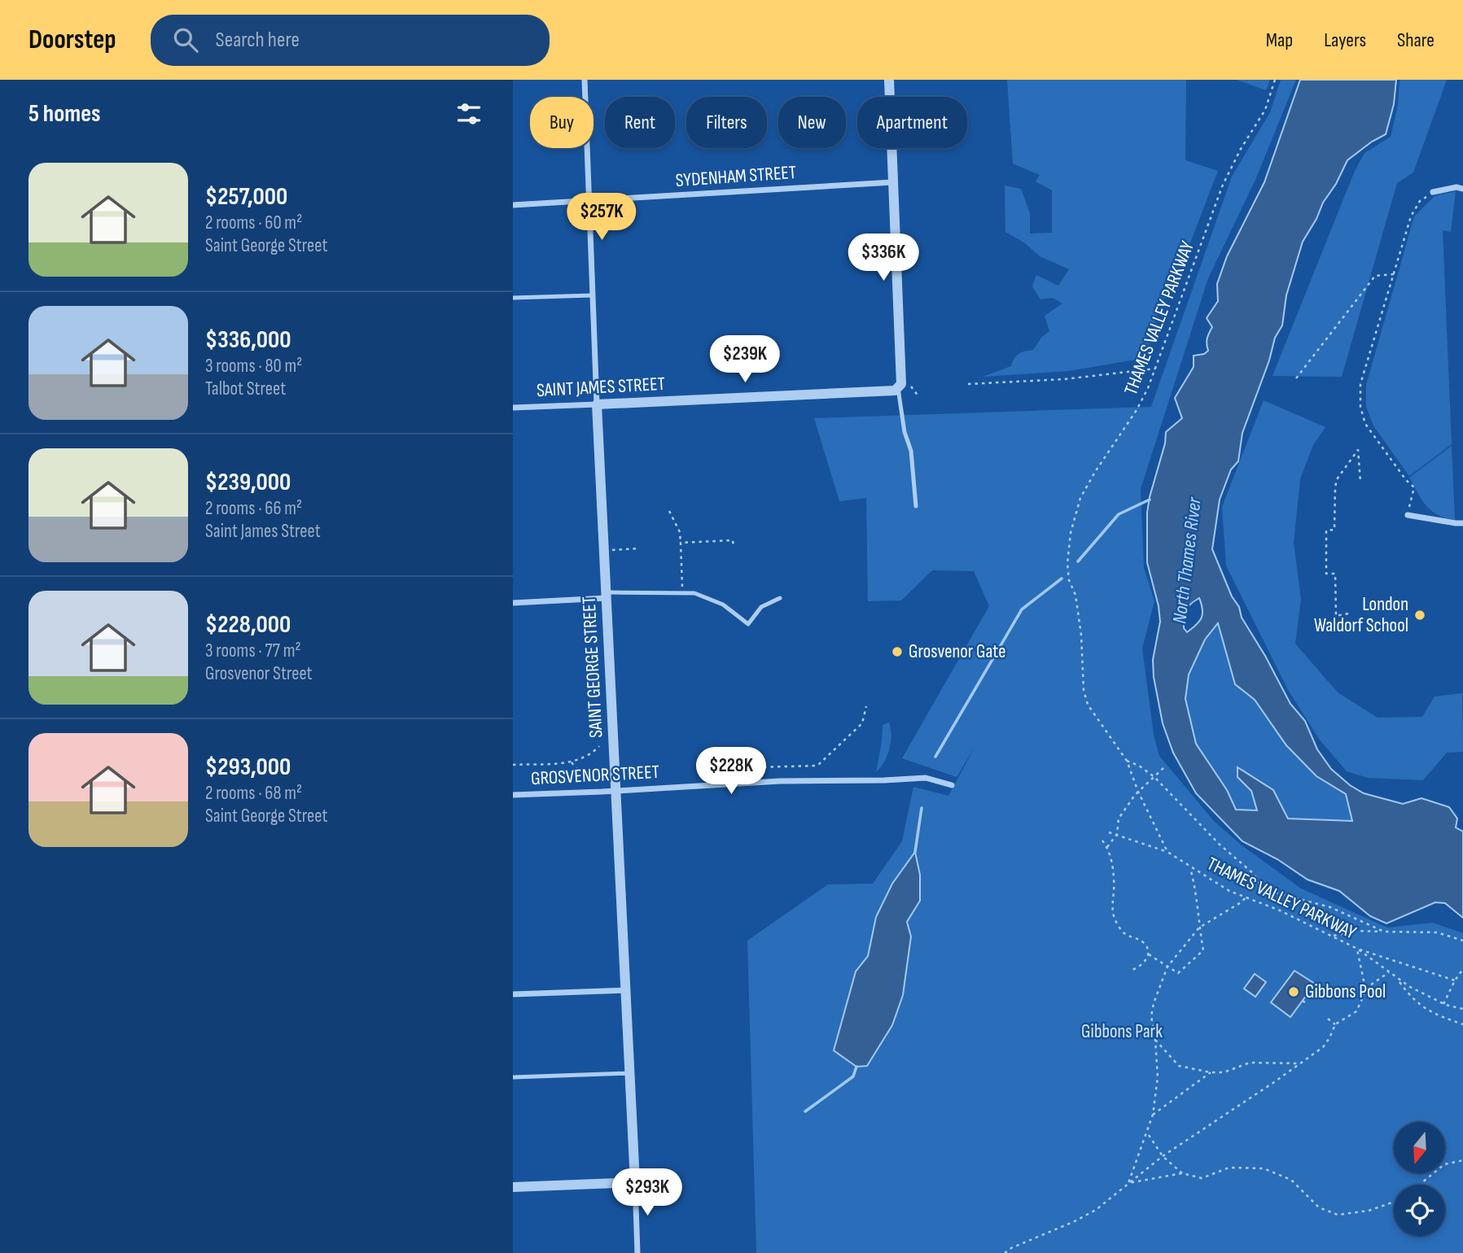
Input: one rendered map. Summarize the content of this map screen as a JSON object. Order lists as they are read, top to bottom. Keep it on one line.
{"streets":{"street":["SYDENHAM STREET","SAINT JAMES STREET","SAINT GEORGE STREET","GROSVENOR STREET"],"path":["THAMES VALLEY PARKWAY"]},"crossings":[["SYDENHAM STREET","SAINT GEORGE STREET"],["SAINT JAMES STREET","SAINT GEORGE STREET"],["SAINT GEORGE STREET","GROSVENOR STREET"]],"water":["North Thames River"],"parks":["Gibbons Park"],"places":["London Waldorf School","Grosvenor Gate","Gibbons Pool"],"north":"bottom","page":{"header":"Doorstep","search":"Search here","nav":["Map","Layers","Share"],"heading":"5 homes","chip":["Buy","Rent","Filters","New","Apartment"],"list":[{"name":"$257,000","note":"2 rooms · 60 m² · Saint George Street"},{"name":"$336,000","note":"3 rooms · 80 m² · Talbot Street"},{"name":"$239,000","note":"2 rooms · 66 m² · Saint James Street"},{"name":"$228,000","note":"3 rooms · 77 m² · Grosvenor Street"},{"name":"$293,000","note":"2 rooms · 68 m² · Saint George Street"}],"price":["$257K","$336K","$239K","$228K","$293K"]}}
